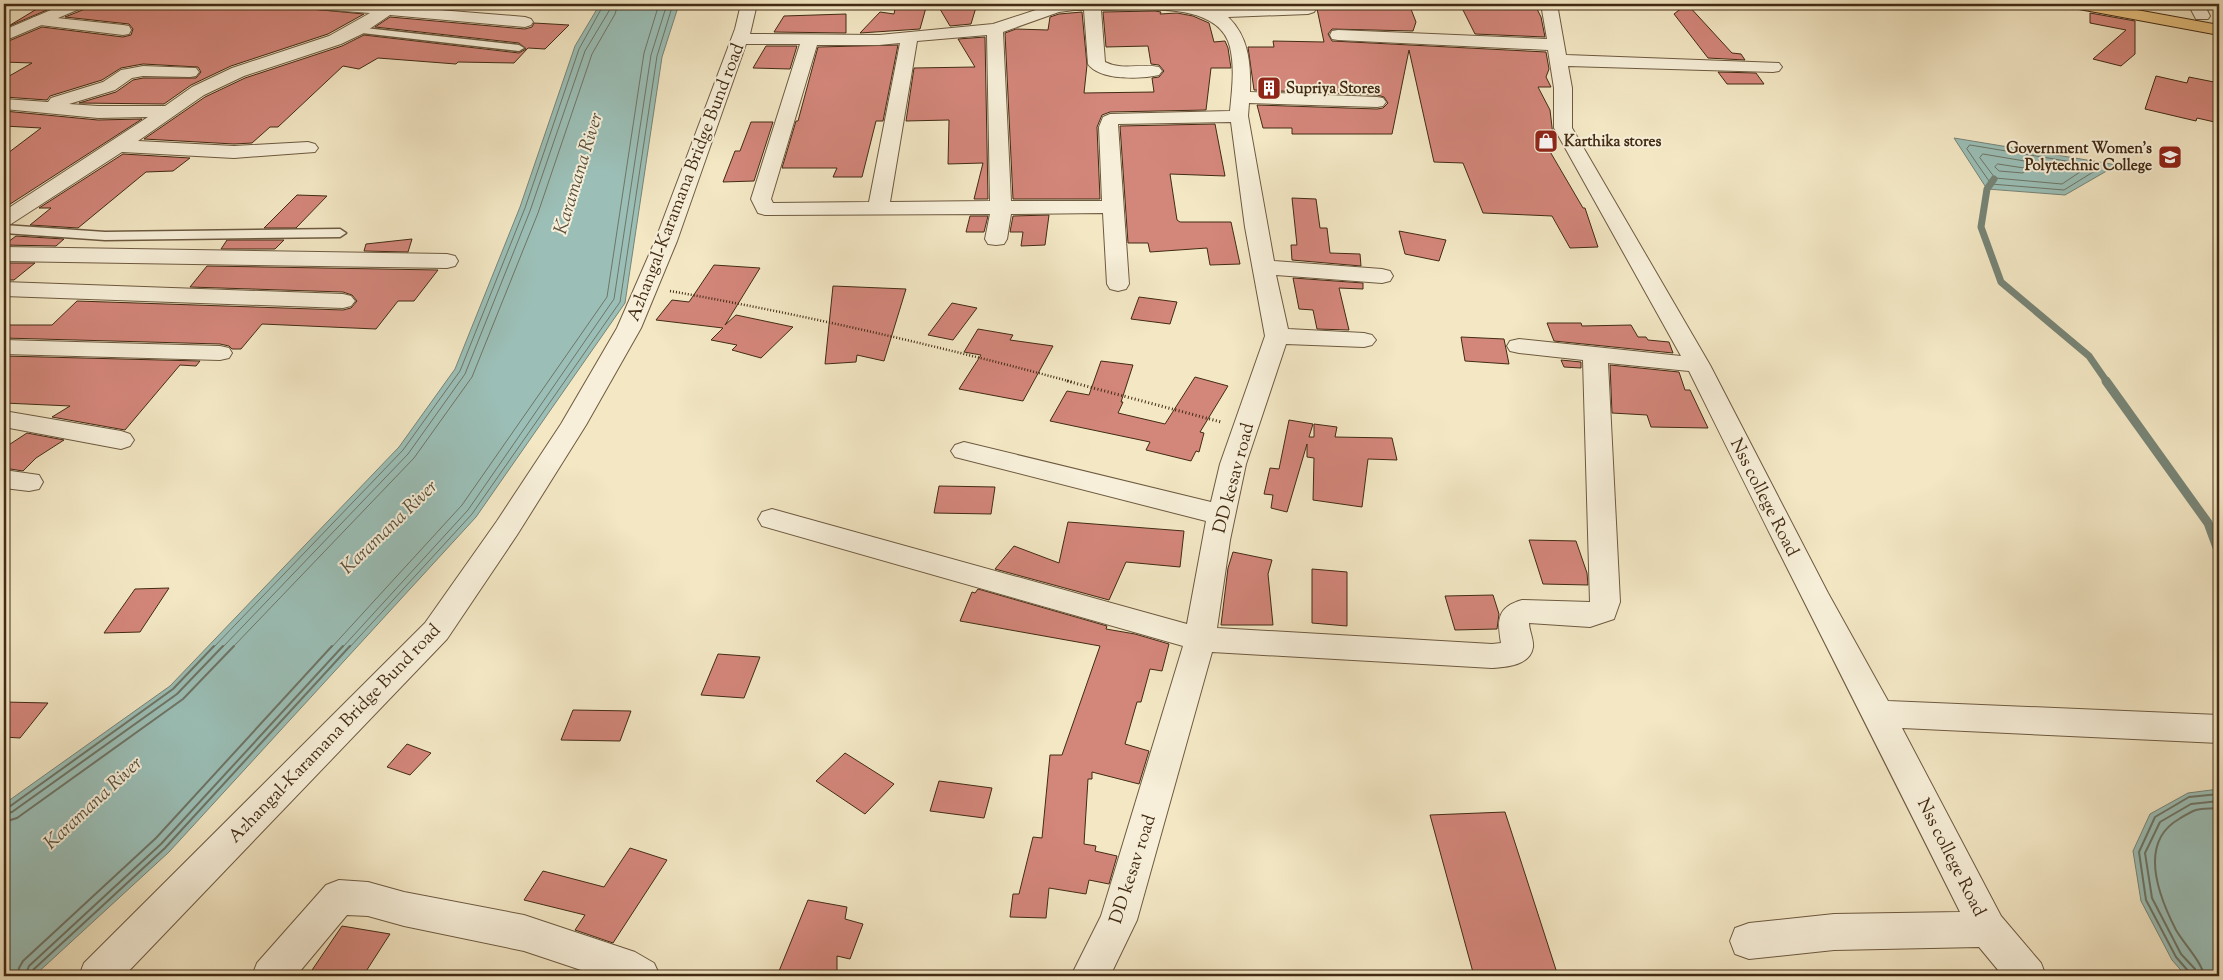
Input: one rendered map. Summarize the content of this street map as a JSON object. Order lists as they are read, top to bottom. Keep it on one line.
{"streets":{"street":["Azhangal-Karamana Bridge Bund road","DD kesav road","Nss college Road"]},"crossings":[["Azhangal-Karamana Bridge Bund road","DD kesav road"]],"water":["Karamana River"],"places":{"building":["Supriya Stores"],"shop":["Karthika stores"],"school or university":["Government Women's Polytechnic College"]}}
